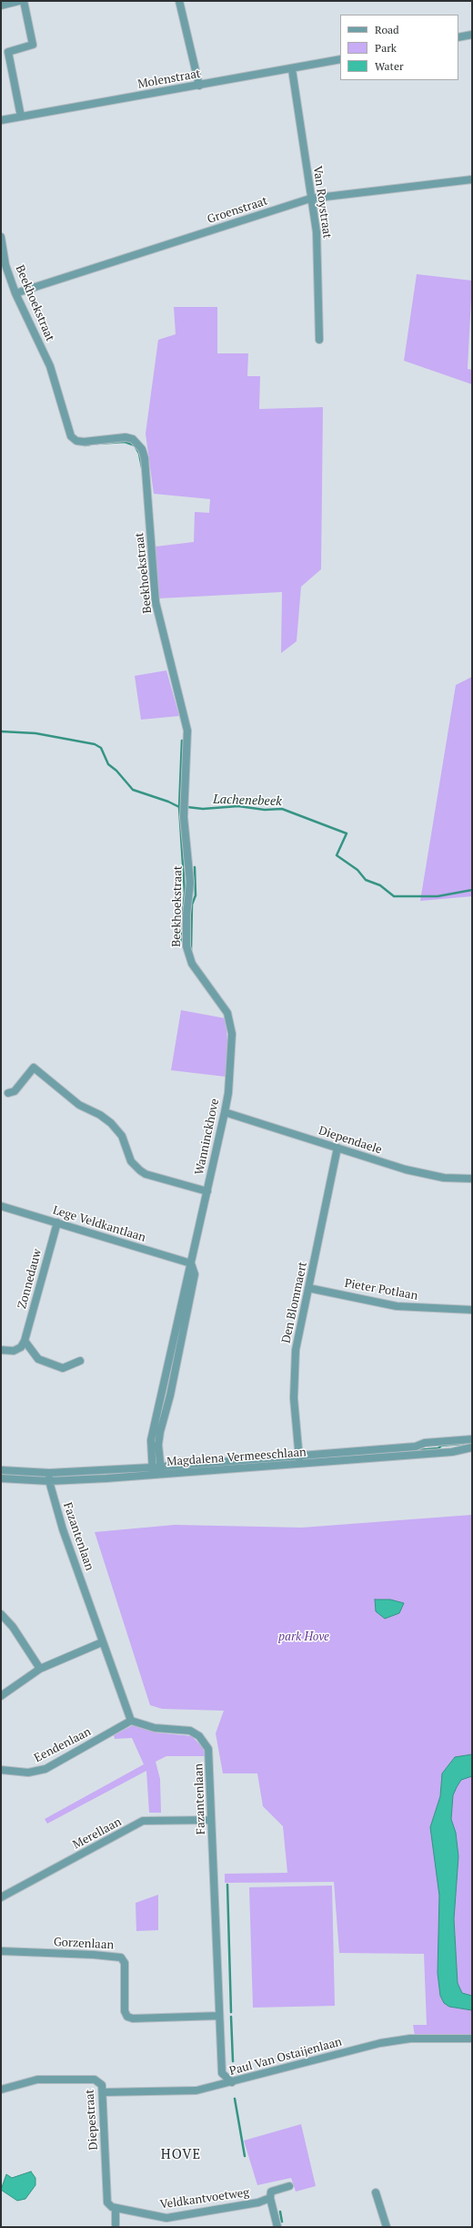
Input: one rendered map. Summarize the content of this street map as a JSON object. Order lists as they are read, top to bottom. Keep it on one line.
{"streets":{"street":["Molenstraat","Van Roystraat","Groenstraat","Beekhoekstraat","Wanninckhove","Diependaele","Lege Veldkantlaan","Zonnedauw","Pieter Potlaan","Den Blommaert","Magdalena Vermeeschlaan","Fazantenlaan","Eendenlaan","Merellaan","Gorzenlaan","Paul Van Ostaijenlaan","Diepestraat","Veldkantvoetweg"]},"crossings":[["Molenstraat","Van Roystraat"],["Van Roystraat","Groenstraat"],["Groenstraat","Beekhoekstraat"],["Beekhoekstraat","Wanninckhove"],["Wanninckhove","Diependaele"],["Wanninckhove","Lege Veldkantlaan"],["Wanninckhove","Magdalena Vermeeschlaan"],["Diependaele","Den Blommaert"],["Lege Veldkantlaan","Zonnedauw"],["Pieter Potlaan","Den Blommaert"],["Den Blommaert","Magdalena Vermeeschlaan"],["Magdalena Vermeeschlaan","Fazantenlaan"],["Fazantenlaan","Eendenlaan"],["Fazantenlaan","Merellaan"],["Fazantenlaan","Gorzenlaan"],["Fazantenlaan","Paul Van Ostaijenlaan"],["Paul Van Ostaijenlaan","Diepestraat"],["Diepestraat","Veldkantvoetweg"]],"districts":["HOVE"],"water":["Lachenebeek"],"parks":["park Hove"],"legend":["Road","Park","Water"]}
